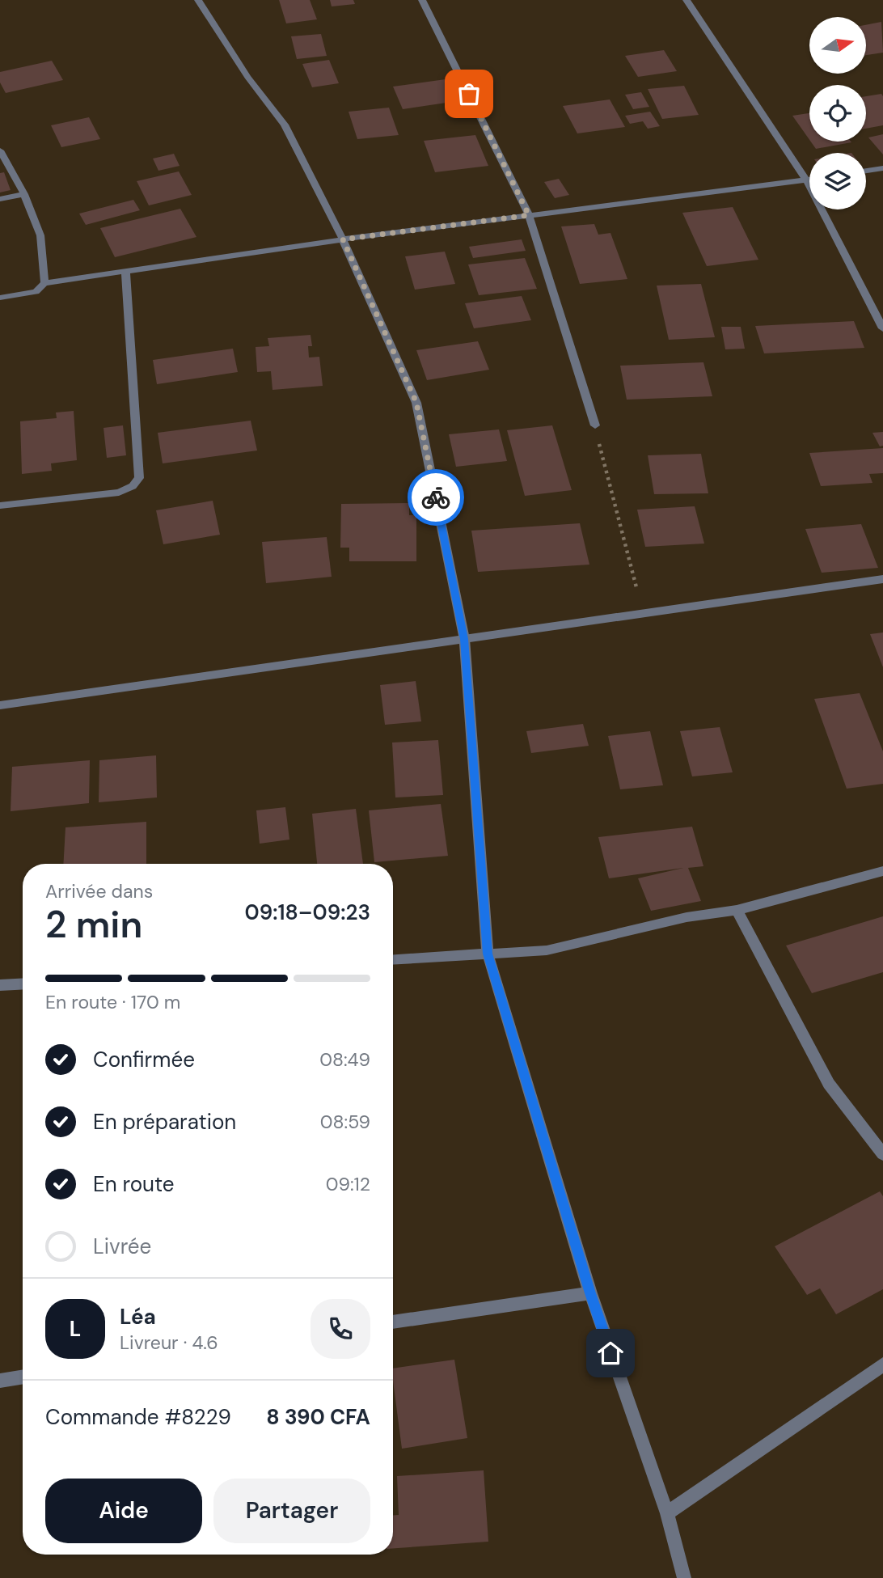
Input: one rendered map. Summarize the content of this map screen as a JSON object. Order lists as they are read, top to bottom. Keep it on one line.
{"north":"right","page":{"heading":["2 min","Arrivée dans","09:18–09:23"],"panel":["Léa","Livreur · 4.6","Commande #8229","8 390 CFA"],"bar":"En route · 170 m","list":[["Confirmée","08:49"],["En préparation","08:59"],["En route","09:12"],"Livrée"],"round":"L","buttons":["Aide","Partager"]}}
